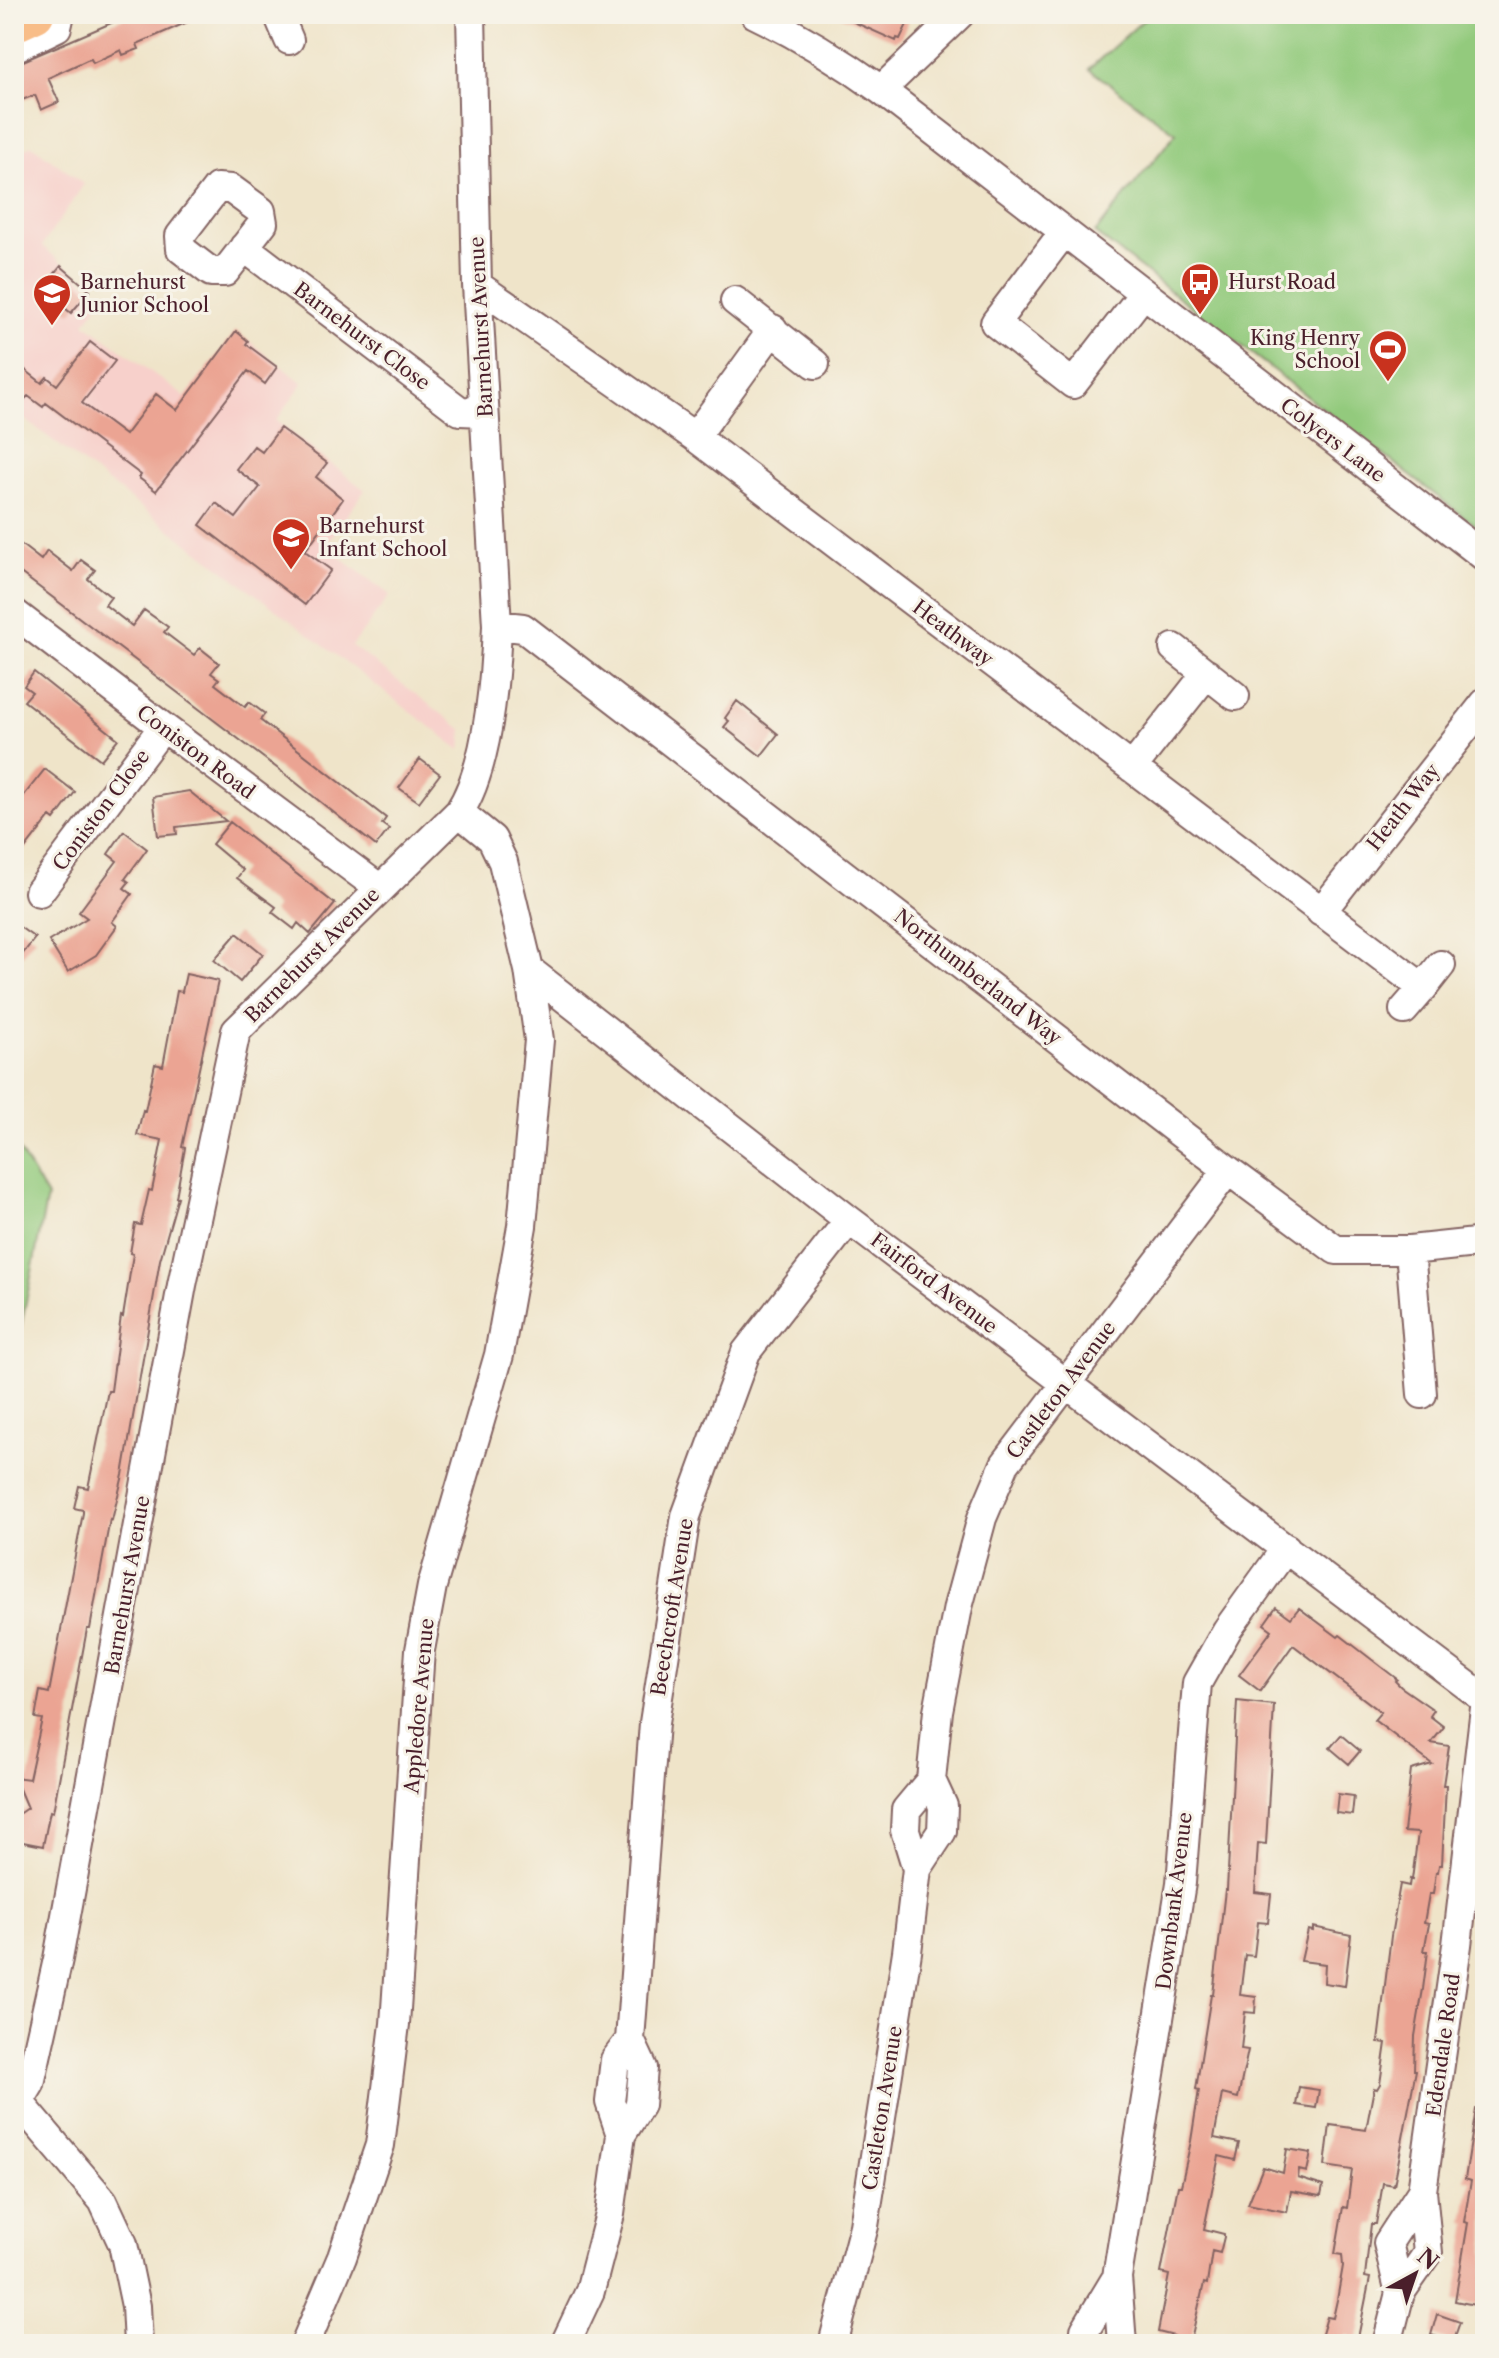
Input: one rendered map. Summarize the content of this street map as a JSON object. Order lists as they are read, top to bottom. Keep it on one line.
{"streets":{"street":["Barnehurst Avenue","Barnehurst Close","Colyers Lane","Heathway","Coniston Road","Heath Way","Coniston Close","Northumberland Way","Fairford Avenue","Castleton Avenue","Beechcroft Avenue","Appledore Avenue","Downbank Avenue","Edendale Road"]},"crossings":[["Barnehurst Avenue","Barnehurst Close"],["Barnehurst Avenue","Heathway"],["Barnehurst Avenue","Coniston Road"],["Barnehurst Avenue","Northumberland Way"],["Heathway","Heath Way"],["Coniston Road","Coniston Close"],["Northumberland Way","Castleton Avenue"],["Fairford Avenue","Castleton Avenue"],["Fairford Avenue","Beechcroft Avenue"],["Fairford Avenue","Appledore Avenue"],["Fairford Avenue","Downbank Avenue"]],"places":{"bus stop":["Hurst Road"],"school or university":["Barnehurst Junior School","Barnehurst Infant School"],"sports":["King Henry School"]},"north":"top right"}
